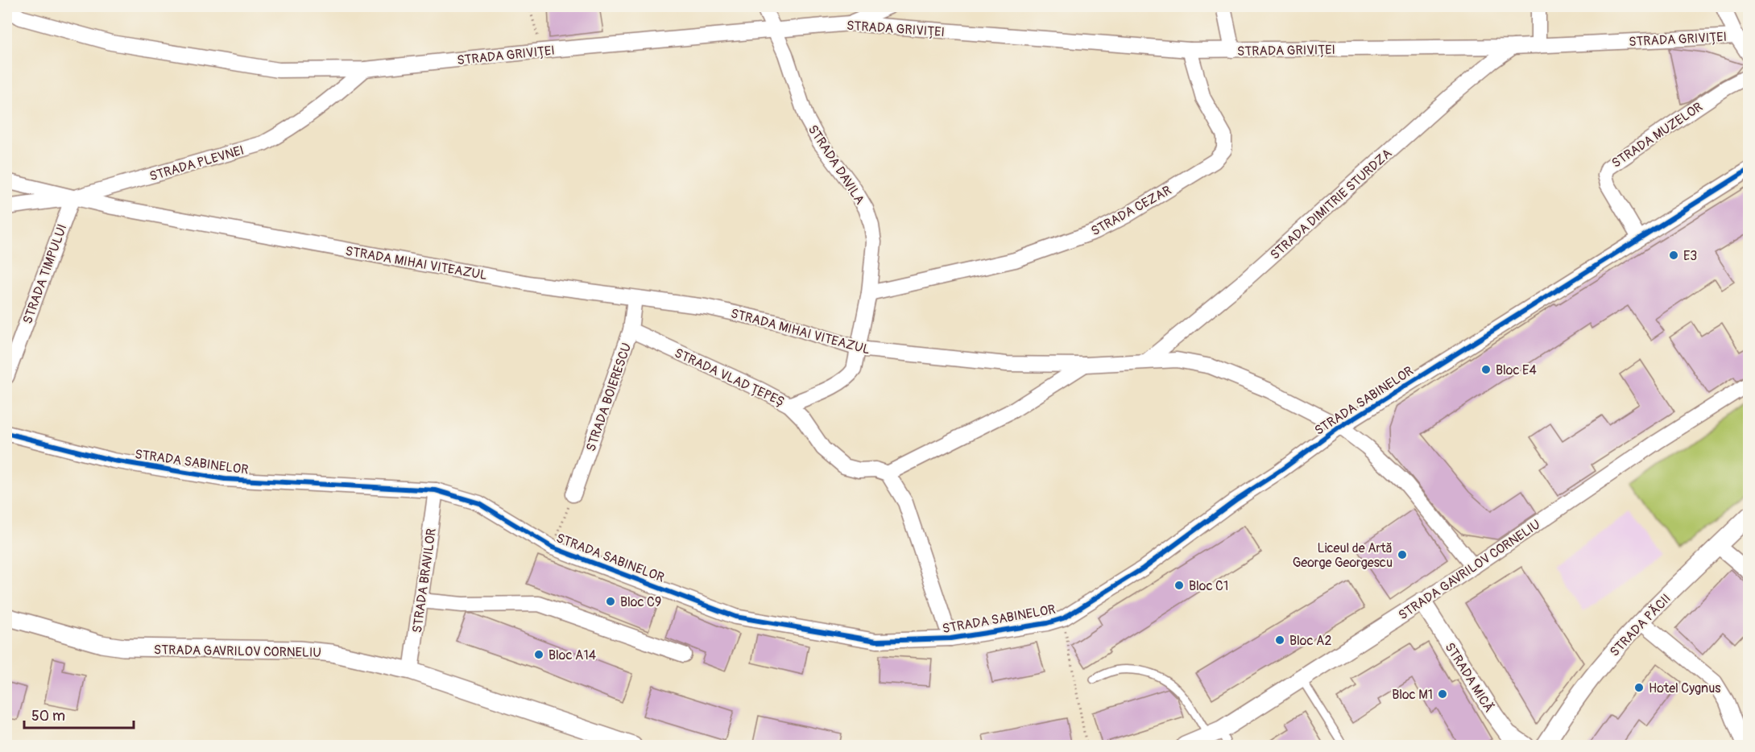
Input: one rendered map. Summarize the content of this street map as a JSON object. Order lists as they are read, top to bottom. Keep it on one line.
{"streets":{"street":["STRADA GRIVIȚEI","STRADA MUZELOR","STRADA PLEVNEI","STRADA DAVILA","STRADA DIMITRIE STURDZA","STRADA CEZAR","STRADA MIHAI VITEAZUL","STRADA TIMPULUI","STRADA VLAD ȚEPEȘ","STRADA BOIERESCU","STRADA SABINELOR","STRADA GAVRILOV CORNELIU","STRADA BRAVILOR","STRADA PĂCII","STRADA MICĂ"]},"crossings":[["STRADA GRIVIȚEI","STRADA PLEVNEI"],["STRADA GRIVIȚEI","STRADA DAVILA"],["STRADA GRIVIȚEI","STRADA DIMITRIE STURDZA"],["STRADA GRIVIȚEI","STRADA CEZAR"],["STRADA MUZELOR","STRADA SABINELOR"],["STRADA PLEVNEI","STRADA MIHAI VITEAZUL"],["STRADA PLEVNEI","STRADA TIMPULUI"],["STRADA DAVILA","STRADA CEZAR"],["STRADA DAVILA","STRADA MIHAI VITEAZUL"],["STRADA DAVILA","STRADA VLAD ȚEPEȘ"],["STRADA DIMITRIE STURDZA","STRADA MIHAI VITEAZUL"],["STRADA MIHAI VITEAZUL","STRADA TIMPULUI"],["STRADA MIHAI VITEAZUL","STRADA BOIERESCU"],["STRADA MIHAI VITEAZUL","STRADA SABINELOR"],["STRADA MIHAI VITEAZUL","STRADA GAVRILOV CORNELIU"],["STRADA VLAD ȚEPEȘ","STRADA BOIERESCU"],["STRADA SABINELOR","STRADA BRAVILOR"],["STRADA GAVRILOV CORNELIU","STRADA BRAVILOR"],["STRADA GAVRILOV CORNELIU","STRADA MICĂ"]],"places":["E3","Bloc E4","Liceul de Artă George Georgescu","Bloc C1","Bloc C9","Bloc A2","Bloc A14","Hotel Cygnus","Bloc M1"],"scale_bar":"50 m"}
